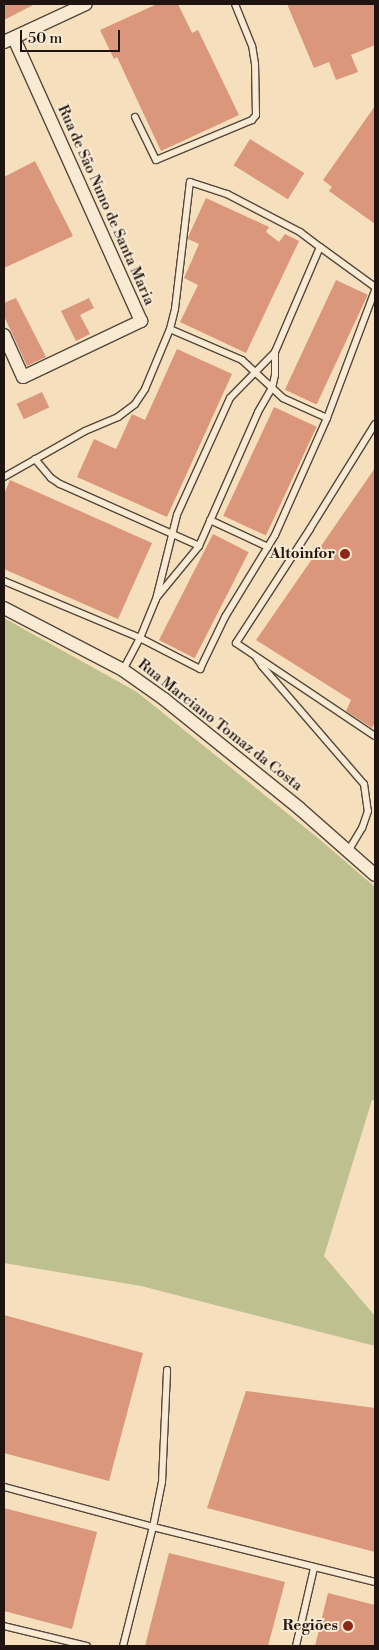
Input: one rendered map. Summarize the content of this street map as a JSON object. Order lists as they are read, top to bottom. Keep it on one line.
{"streets":{"street":["Rua de São Nuno de Santa Maria","Rua Marciano Tomaz da Costa"]},"places":["Altoinfor","Regiões"],"scale_bar":"50 m"}
